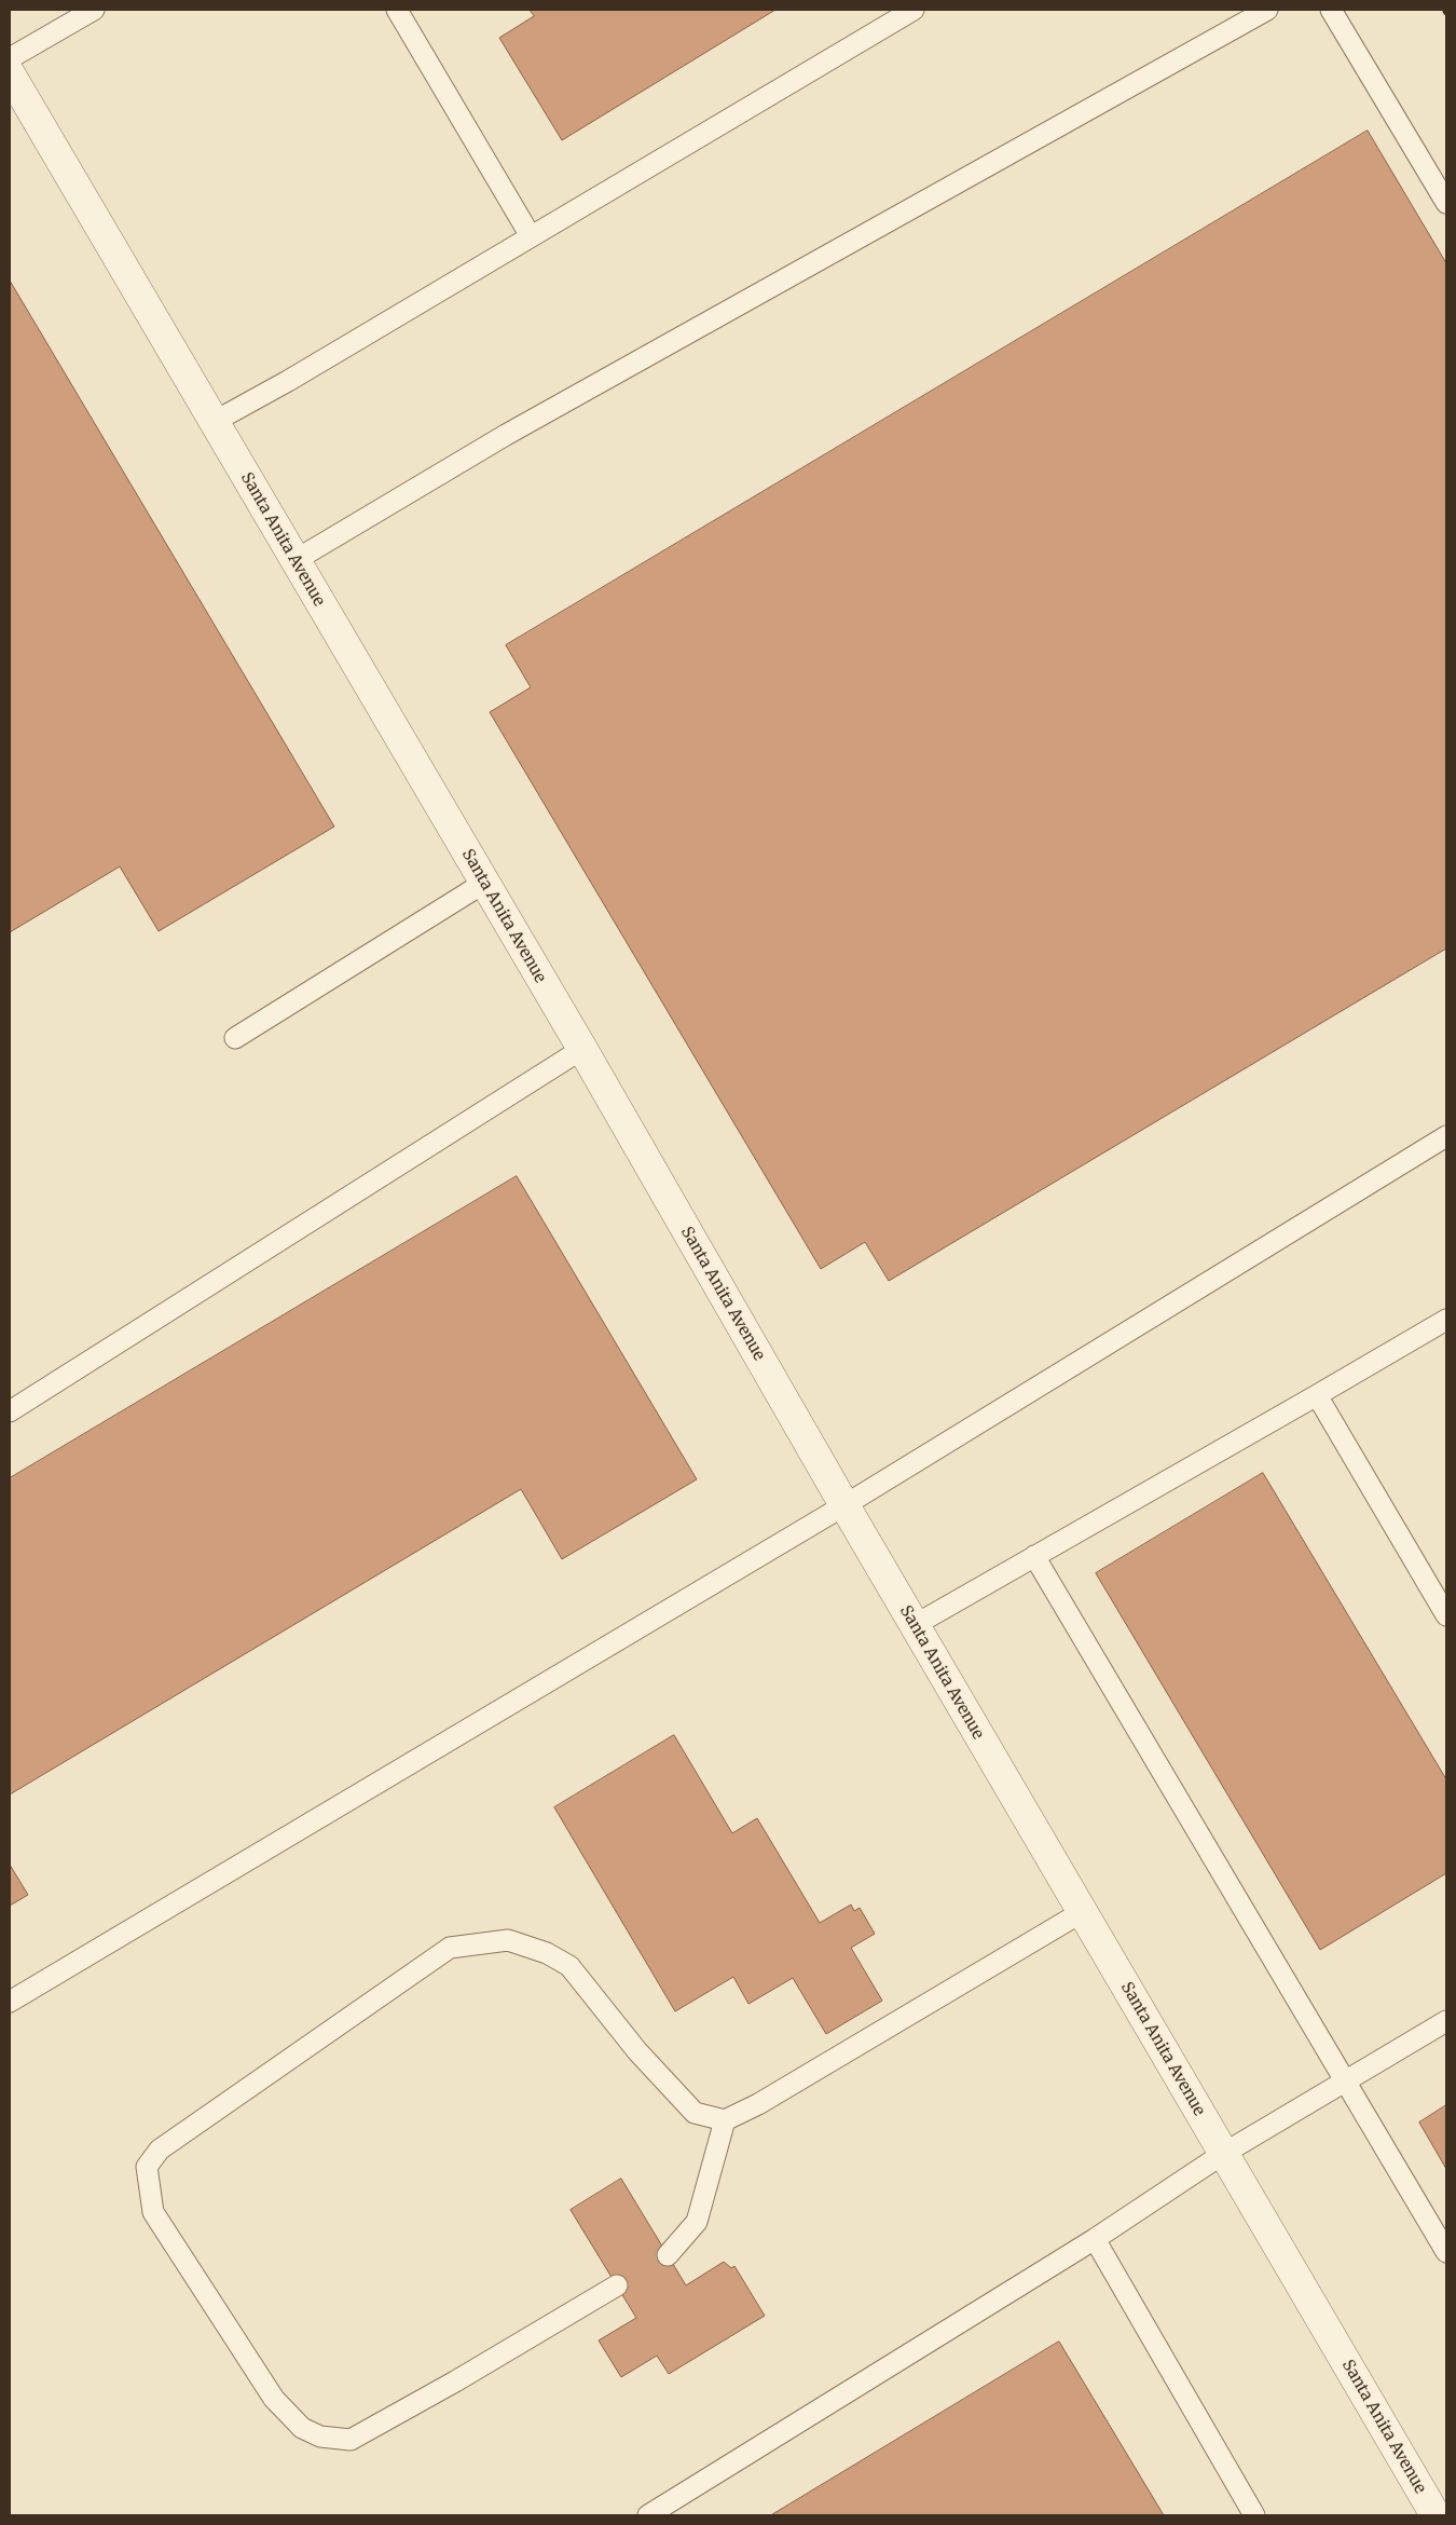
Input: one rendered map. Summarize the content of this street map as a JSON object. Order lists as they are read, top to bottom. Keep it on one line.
{"streets":{"street":["Santa Anita Avenue"]}}
